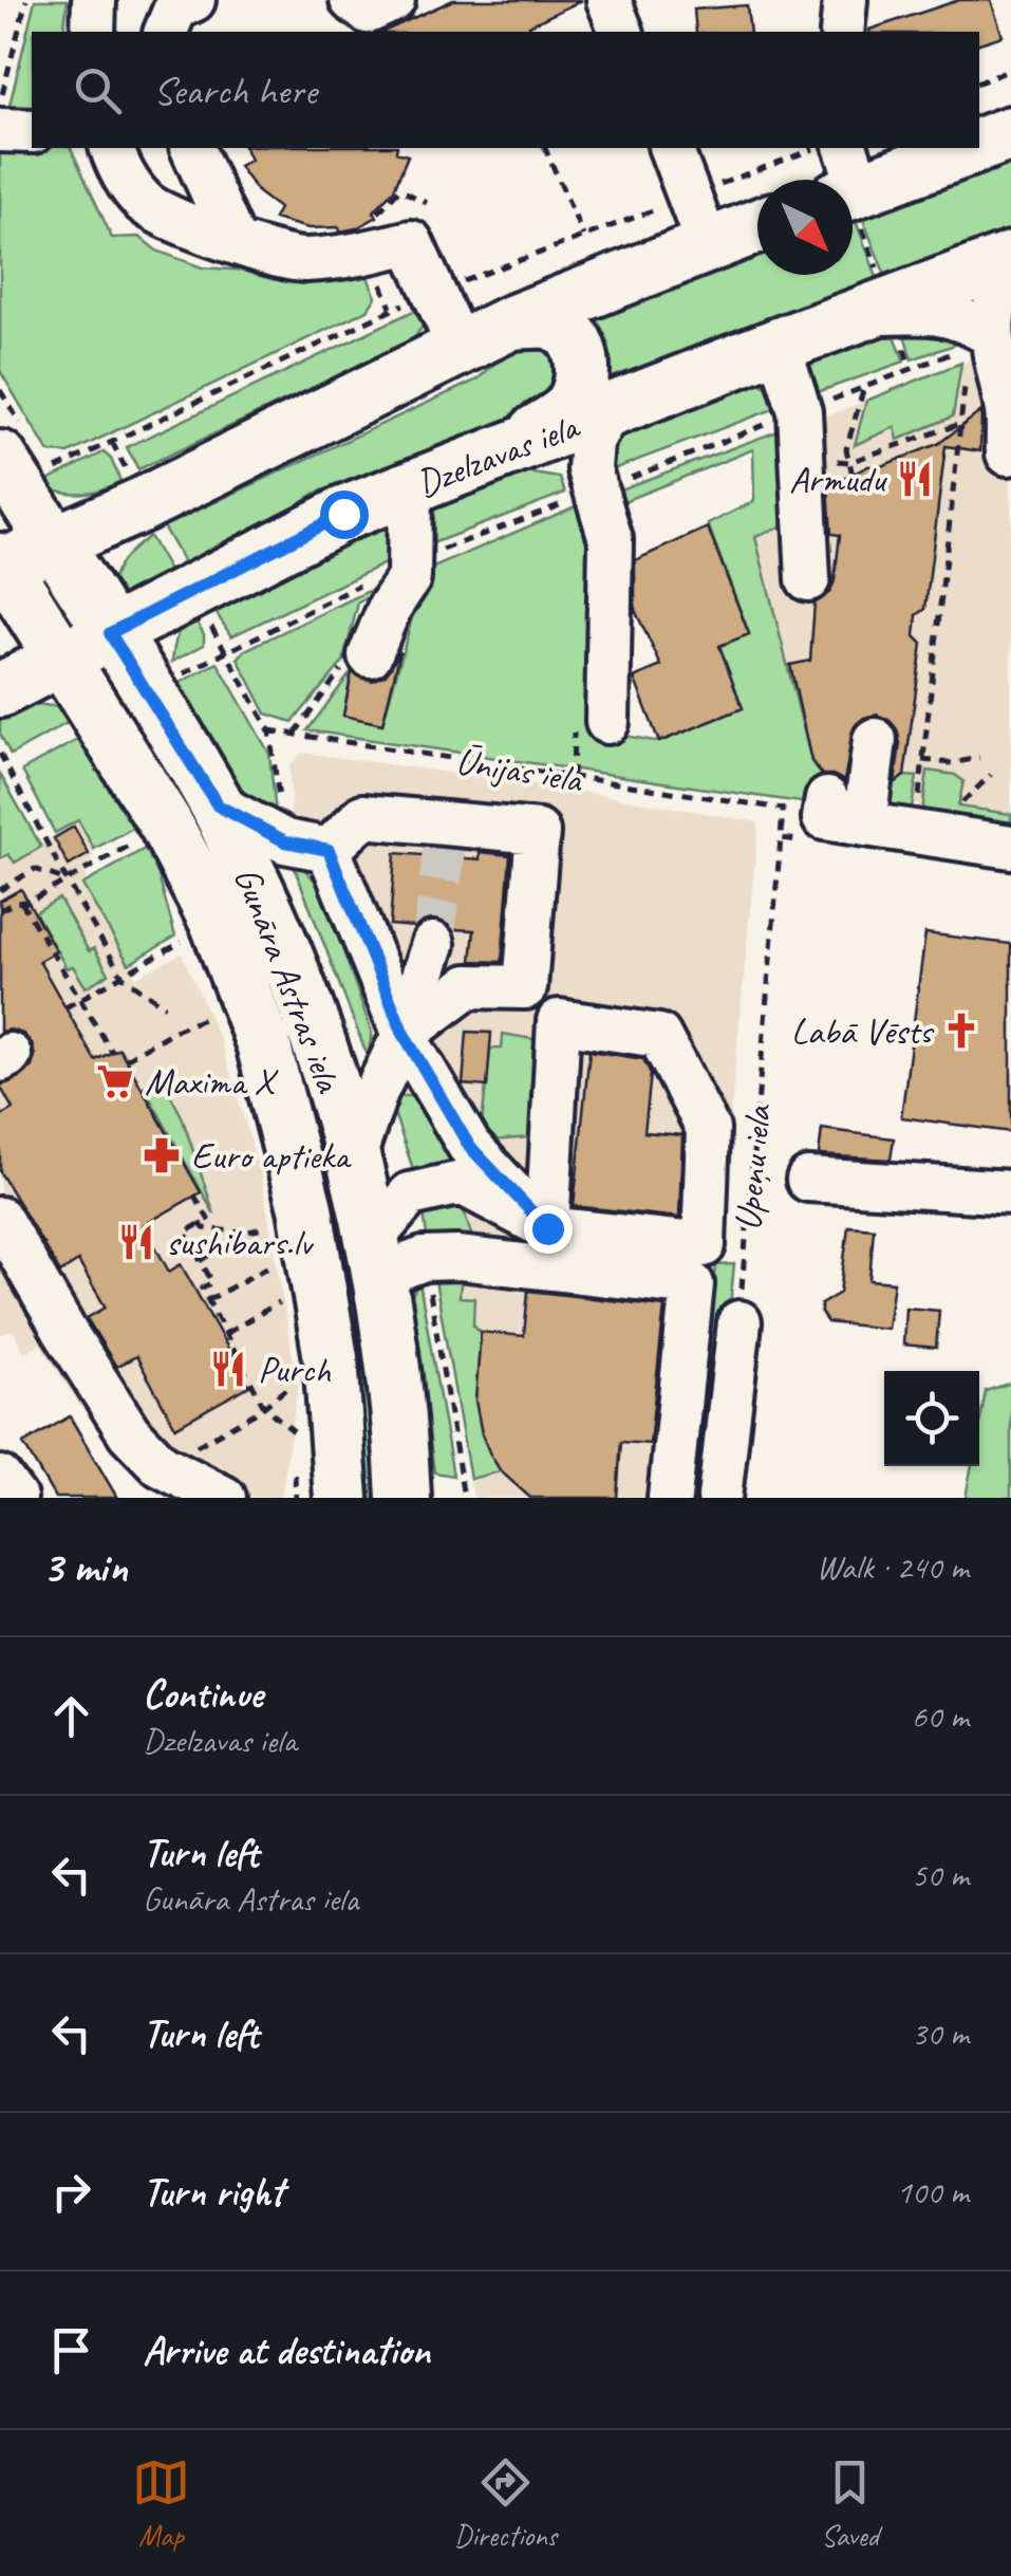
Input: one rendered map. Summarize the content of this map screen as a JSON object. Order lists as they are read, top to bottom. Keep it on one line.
{"streets":{"main road":["Dzelzavas iela","Gunāra Astras iela"],"path":["Ūnijas iela","Upeņu iela"]},"crossings":[["Dzelzavas iela","Gunāra Astras iela"]],"places":{"restaurant":["Armudu","sushibars.lv","Purch"],"church":["Labā Vēsts"],"supermarket":["Maxima X"],"pharmacy":["Euro aptieka"]},"north":"bottom right","page":{"search":"Search here","heading":["3 min","Walk · 240 m"],"list":[["Continue","Dzelzavas iela","60 m"],["Turn left","Gunāra Astras iela","50 m"],["Turn left","30 m"],["Turn right","100 m"],"Arrive at destination"],"nav":["Map","Directions","Saved"]}}
